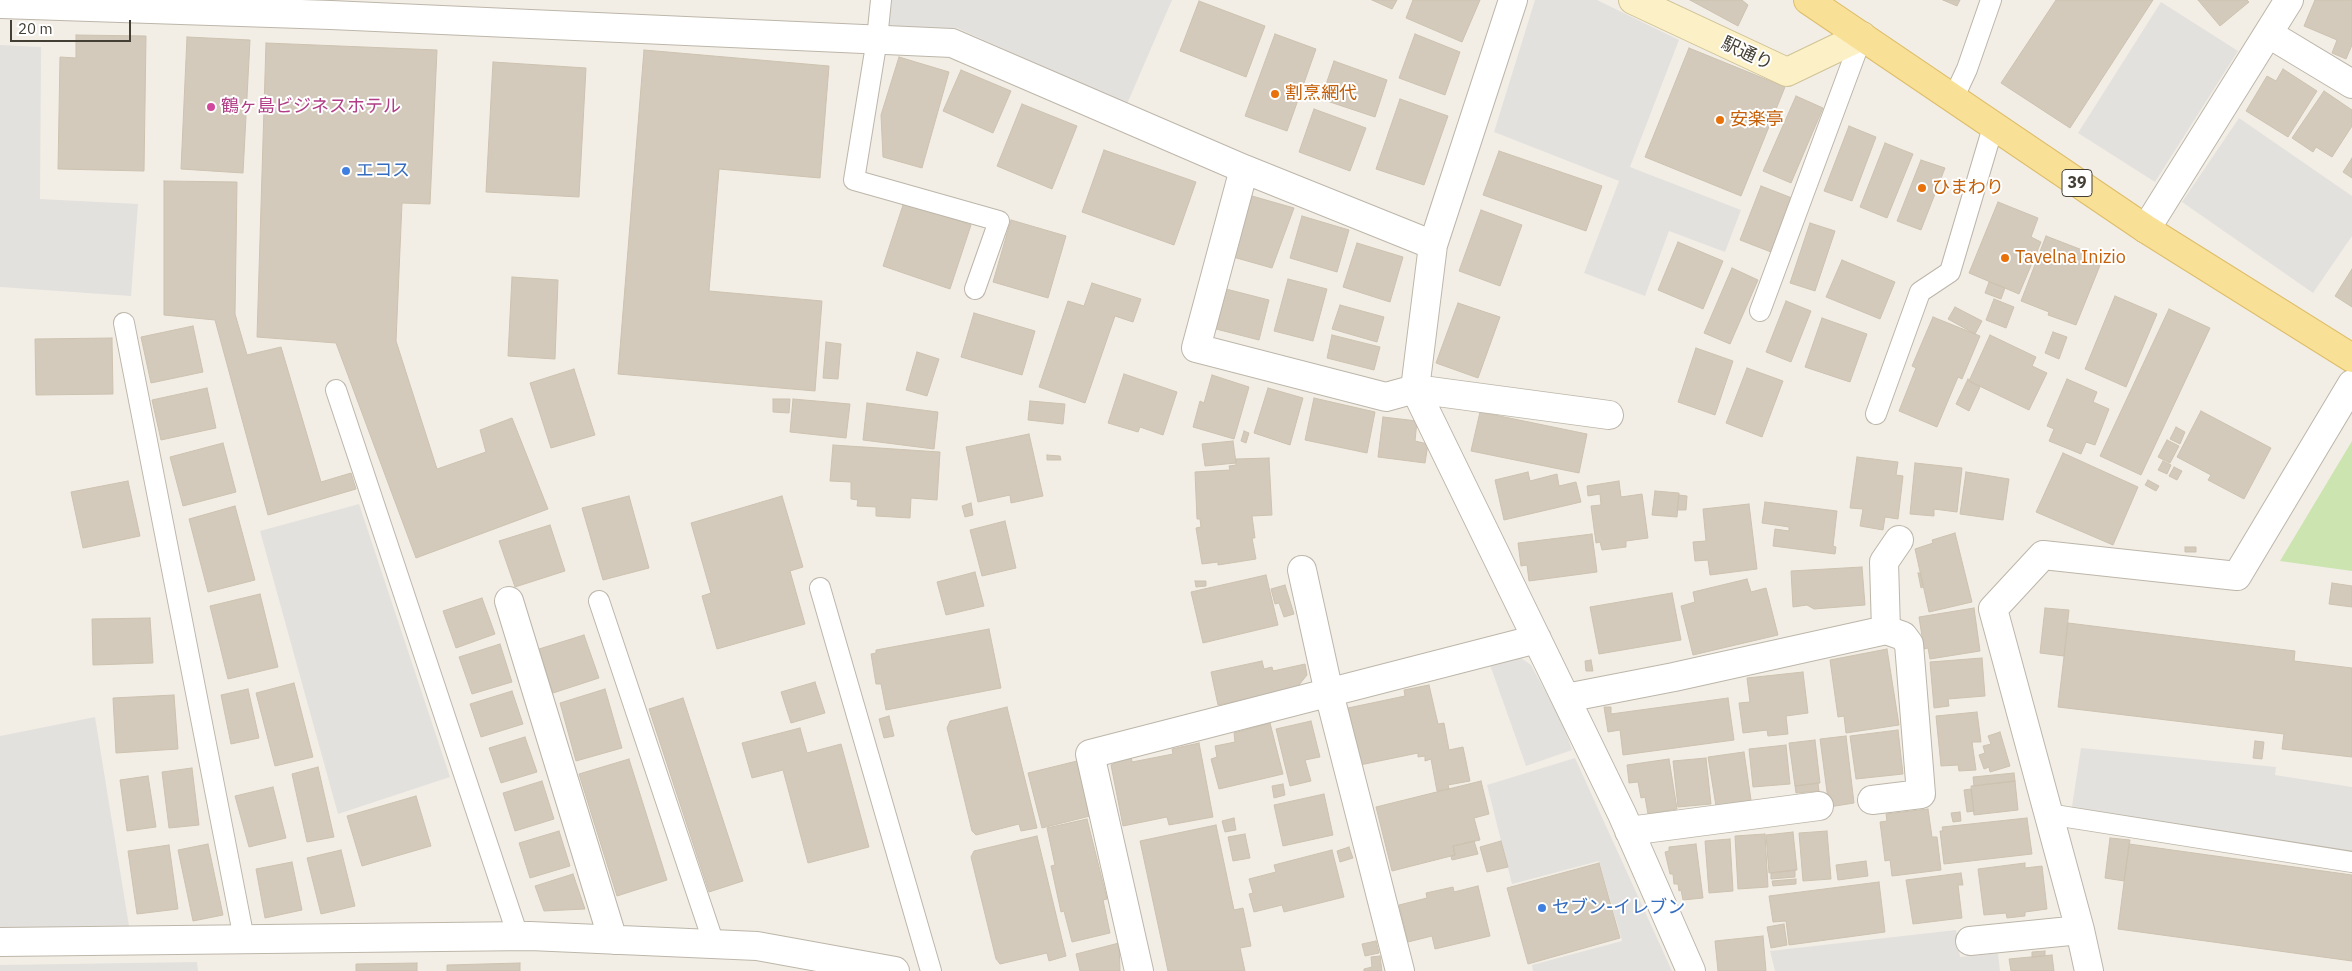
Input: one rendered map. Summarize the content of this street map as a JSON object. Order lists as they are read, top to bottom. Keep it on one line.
{"streets":{"main road":["39"],"street":["駅通り"]},"crossings":[["駅通り","39"]],"places":["割烹網代","鶴ヶ島ビジネスホテル","安楽亭","エコス","ひまわり","Tavelna Inizio","セブン-イレブン"],"scale_bar":"20 m"}
